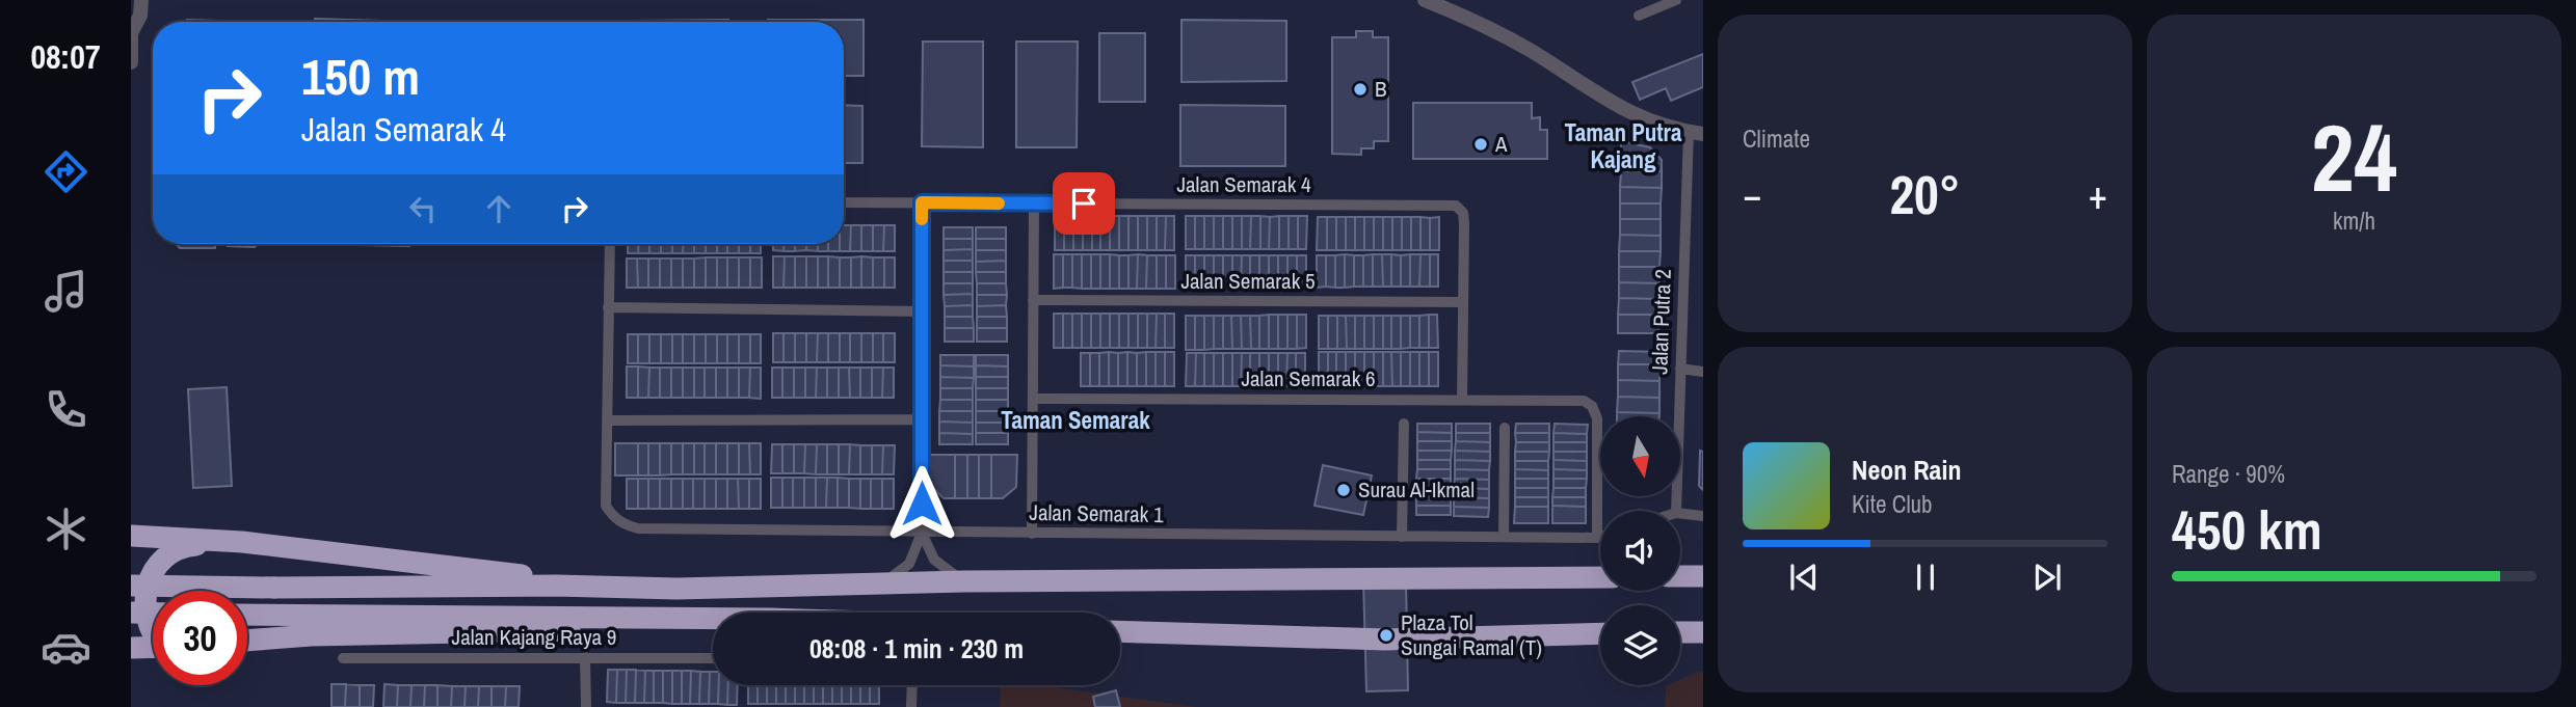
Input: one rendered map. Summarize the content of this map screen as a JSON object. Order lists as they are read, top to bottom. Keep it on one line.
{"streets":{"street":["Jalan Semarak 4","Jalan Semarak 5","Jalan Putra 2","Jalan Semarak 6","Jalan Semarak 1","Jalan Kajang Raya 9"]},"crossings":[["Jalan Semarak 4","Jalan Semarak 5"],["Jalan Semarak 4","Jalan Semarak 6"],["Jalan Semarak 6","Jalan Semarak 1"]],"districts":["Taman Putra Kajang","Taman Semarak"],"places":["B","A","Surau Al-Ikmal","Plaza Tol Sungai Ramal (T)"],"north":"bottom","page":{"tabs":"08:07","tile":["Climate",["24","km/h"],["Range · 90%","450 km"]],"turn":["150 m","Jalan Semarak 4"],"heat":["−","20°","+"],"song":["Neon Rain","Kite Club"],"limit":"30","trip":"08:08 · 1 min · 230 m"}}
